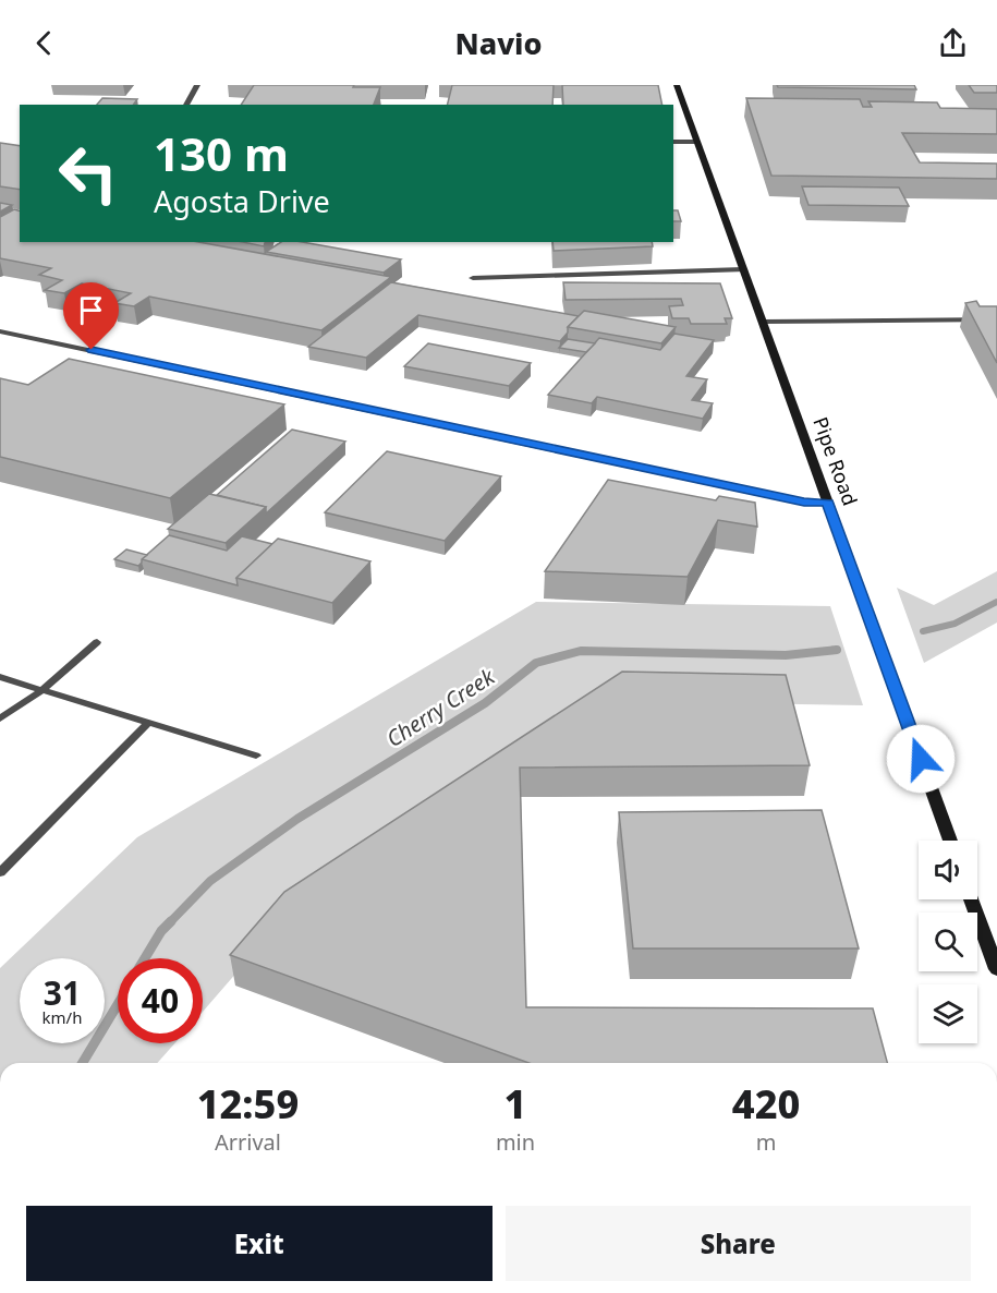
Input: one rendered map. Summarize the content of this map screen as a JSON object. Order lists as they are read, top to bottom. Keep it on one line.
{"streets":{"street":["Pipe Road"]},"water":["Cherry Creek"],"page":{"header":"Navio","turn":["130 m","Agosta Drive"],"speed":"31 km/h","limit":"40","eta":["12:59","Arrival","1","min","420","m"],"buttons":["Exit","Share"]}}
